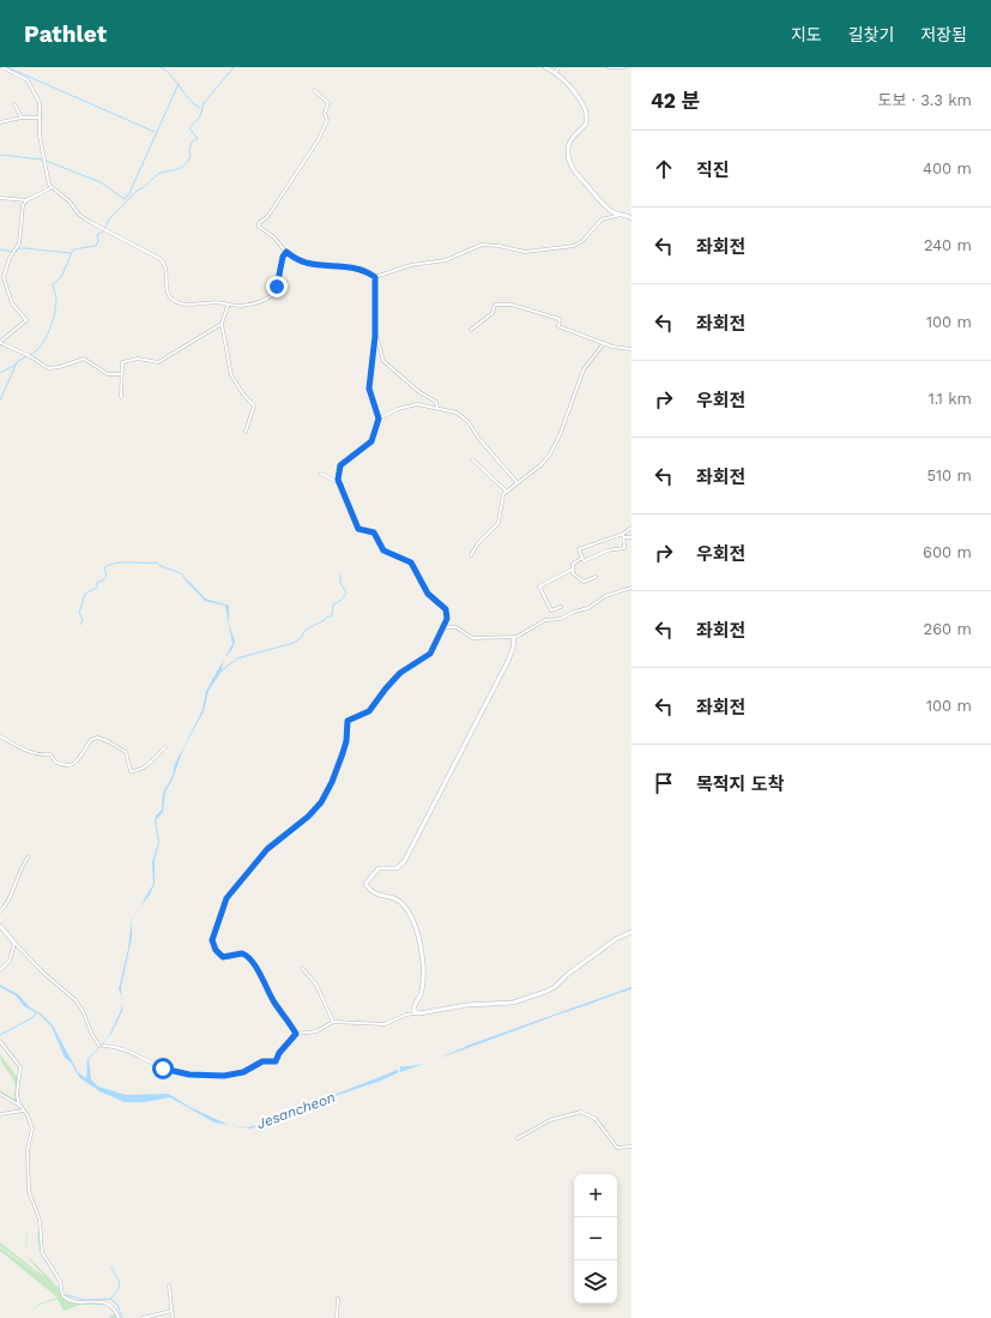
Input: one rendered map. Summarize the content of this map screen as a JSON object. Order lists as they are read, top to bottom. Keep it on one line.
{"water":["Jesancheon"],"page":{"header":"Pathlet","nav":["지도","길찾기","저장됨"],"heading":["42 분","도보 · 3.3 km"],"list":[["직진","400 m"],["좌회전","240 m"],["좌회전","100 m"],["우회전","1.1 km"],["좌회전","510 m"],["우회전","600 m"],["좌회전","260 m"],["좌회전","100 m"],"목적지 도착"],"map_buttons":["+","−"]}}
